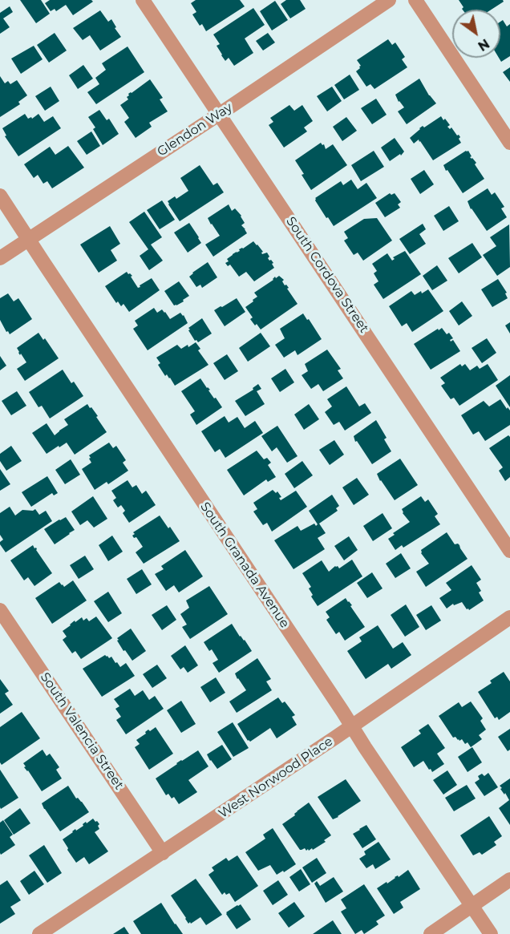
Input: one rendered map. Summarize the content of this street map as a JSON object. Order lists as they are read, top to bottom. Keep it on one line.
{"streets":{"street":["Glendon Way","South Cordova Street","South Granada Avenue","South Valencia Street","West Norwood Place"]},"crossings":[["Glendon Way","South Cordova Street"],["Glendon Way","South Granada Avenue"],["South Granada Avenue","West Norwood Place"],["South Valencia Street","West Norwood Place"]],"north":"bottom right"}
